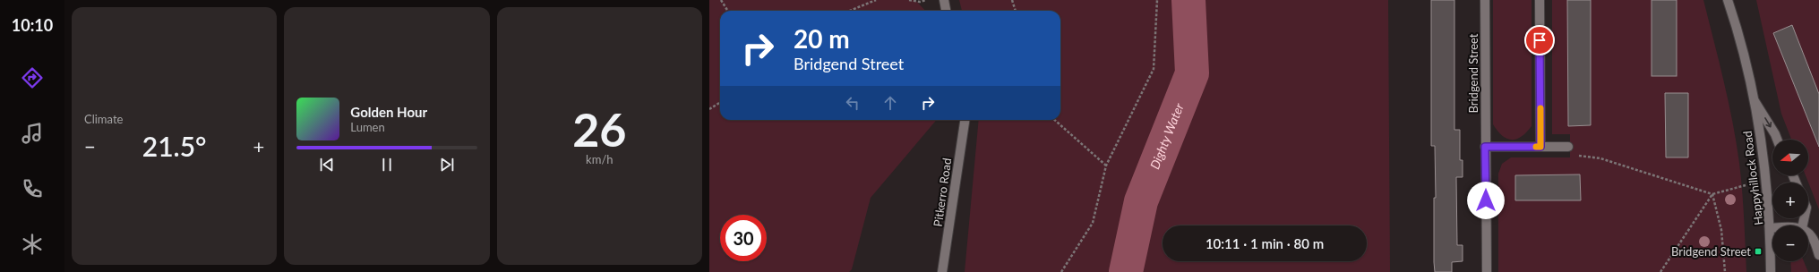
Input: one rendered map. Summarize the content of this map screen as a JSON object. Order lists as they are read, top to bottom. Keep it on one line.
{"streets":{"street":["Bridgend Street","Happyhillock Road","Pitkerro Road"]},"water":["Dighty Water"],"places":{"transit":["Bridgend Street"]},"north":"left","page":{"tabs":"10:10","tile":["Climate",["26","km/h"]],"turn":["20 m","Bridgend Street"],"song":["Golden Hour","Lumen"],"heat":["−","21.5°","+"],"map_buttons":["+","−"],"limit":"30","trip":"10:11 · 1 min · 80 m"}}
